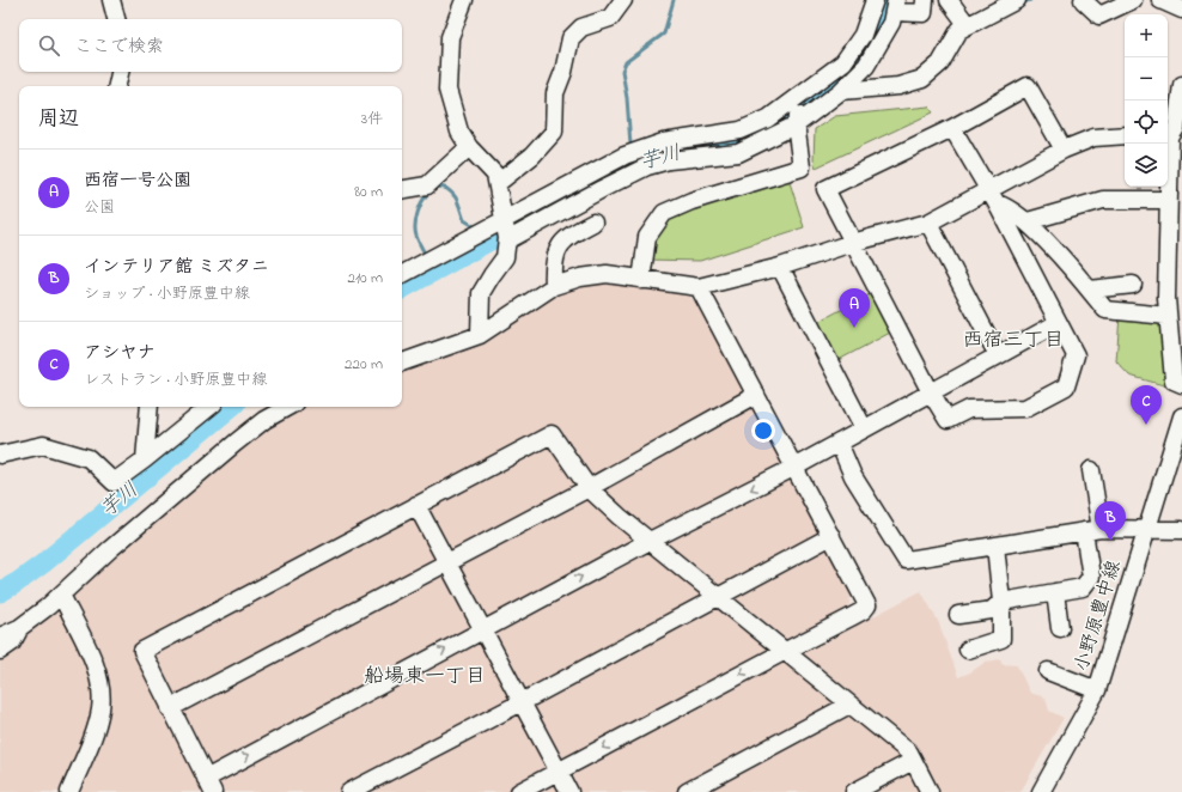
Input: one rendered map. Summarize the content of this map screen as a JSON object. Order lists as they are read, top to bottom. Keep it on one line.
{"streets":{"street":["小野原豊中線"]},"districts":["西宿三丁目","船場東一丁目"],"water":["芋川"],"page":{"map_buttons":["+","−"],"search":"ここで検索","heading":["周辺","3件"],"list":[{"mark":"A","name":"西宿一号公園","note":"公園","value":"80 m"},{"mark":"B","name":"インテリア館 ミズタニ","note":"ショップ · 小野原豊中線","value":"210 m"},{"mark":"C","name":"アシヤナ","note":"レストラン · 小野原豊中線","value":"220 m"}],"pins":["A","C","B"]}}
